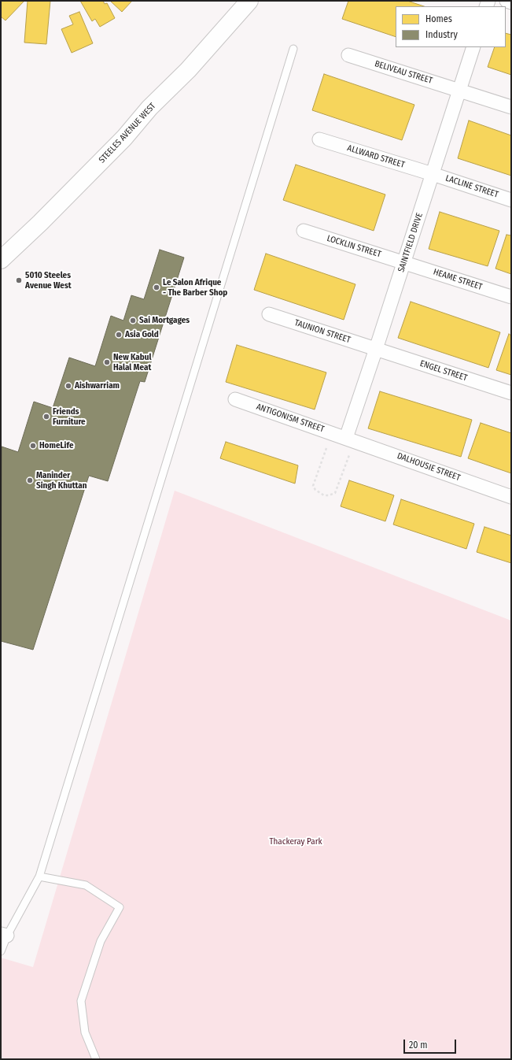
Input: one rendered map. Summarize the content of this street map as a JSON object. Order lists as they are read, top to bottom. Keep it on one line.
{"streets":{"main road":["STEELES AVENUE WEST"],"street":["BELIVEAU STREET","ALLWARD STREET","LACLINE STREET","SAINTFIELD DRIVE","LOCKLIN STREET","HEAME STREET","TAUNION STREET","ENGEL STREET","ANTIGONISM STREET","DALHOUSIE STREET"]},"crossings":[["BELIVEAU STREET","SAINTFIELD DRIVE"],["ALLWARD STREET","LACLINE STREET"],["ALLWARD STREET","SAINTFIELD DRIVE"],["LACLINE STREET","SAINTFIELD DRIVE"],["SAINTFIELD DRIVE","LOCKLIN STREET"],["SAINTFIELD DRIVE","HEAME STREET"],["SAINTFIELD DRIVE","TAUNION STREET"],["SAINTFIELD DRIVE","ENGEL STREET"],["SAINTFIELD DRIVE","ANTIGONISM STREET"],["SAINTFIELD DRIVE","DALHOUSIE STREET"],["LOCKLIN STREET","HEAME STREET"],["TAUNION STREET","ENGEL STREET"],["ANTIGONISM STREET","DALHOUSIE STREET"]],"parks":["Thackeray Park"],"places":["5010 Steeles Avenue West","Le Salon Afrique - The Barber Shop","Sai Mortgages","Asia Gold","New Kabul Halal Meat","Aishwarriam","Friends Furniture","HomeLife","Maninder Singh Khuttan"],"legend":["Homes","Industry"],"scale_bar":"20 m"}
